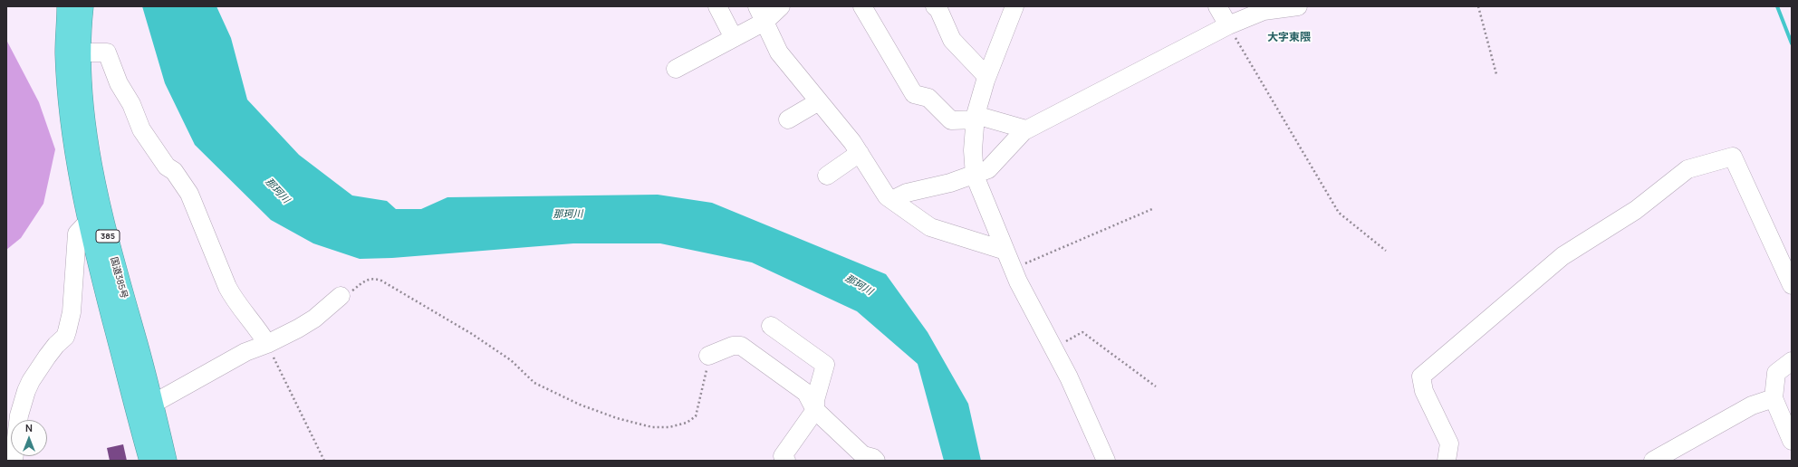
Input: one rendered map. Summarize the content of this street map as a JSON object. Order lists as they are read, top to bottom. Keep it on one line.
{"streets":{"highway":["385","国道385号"]},"districts":["大字東隈"],"water":["那珂川"],"north":"top"}
